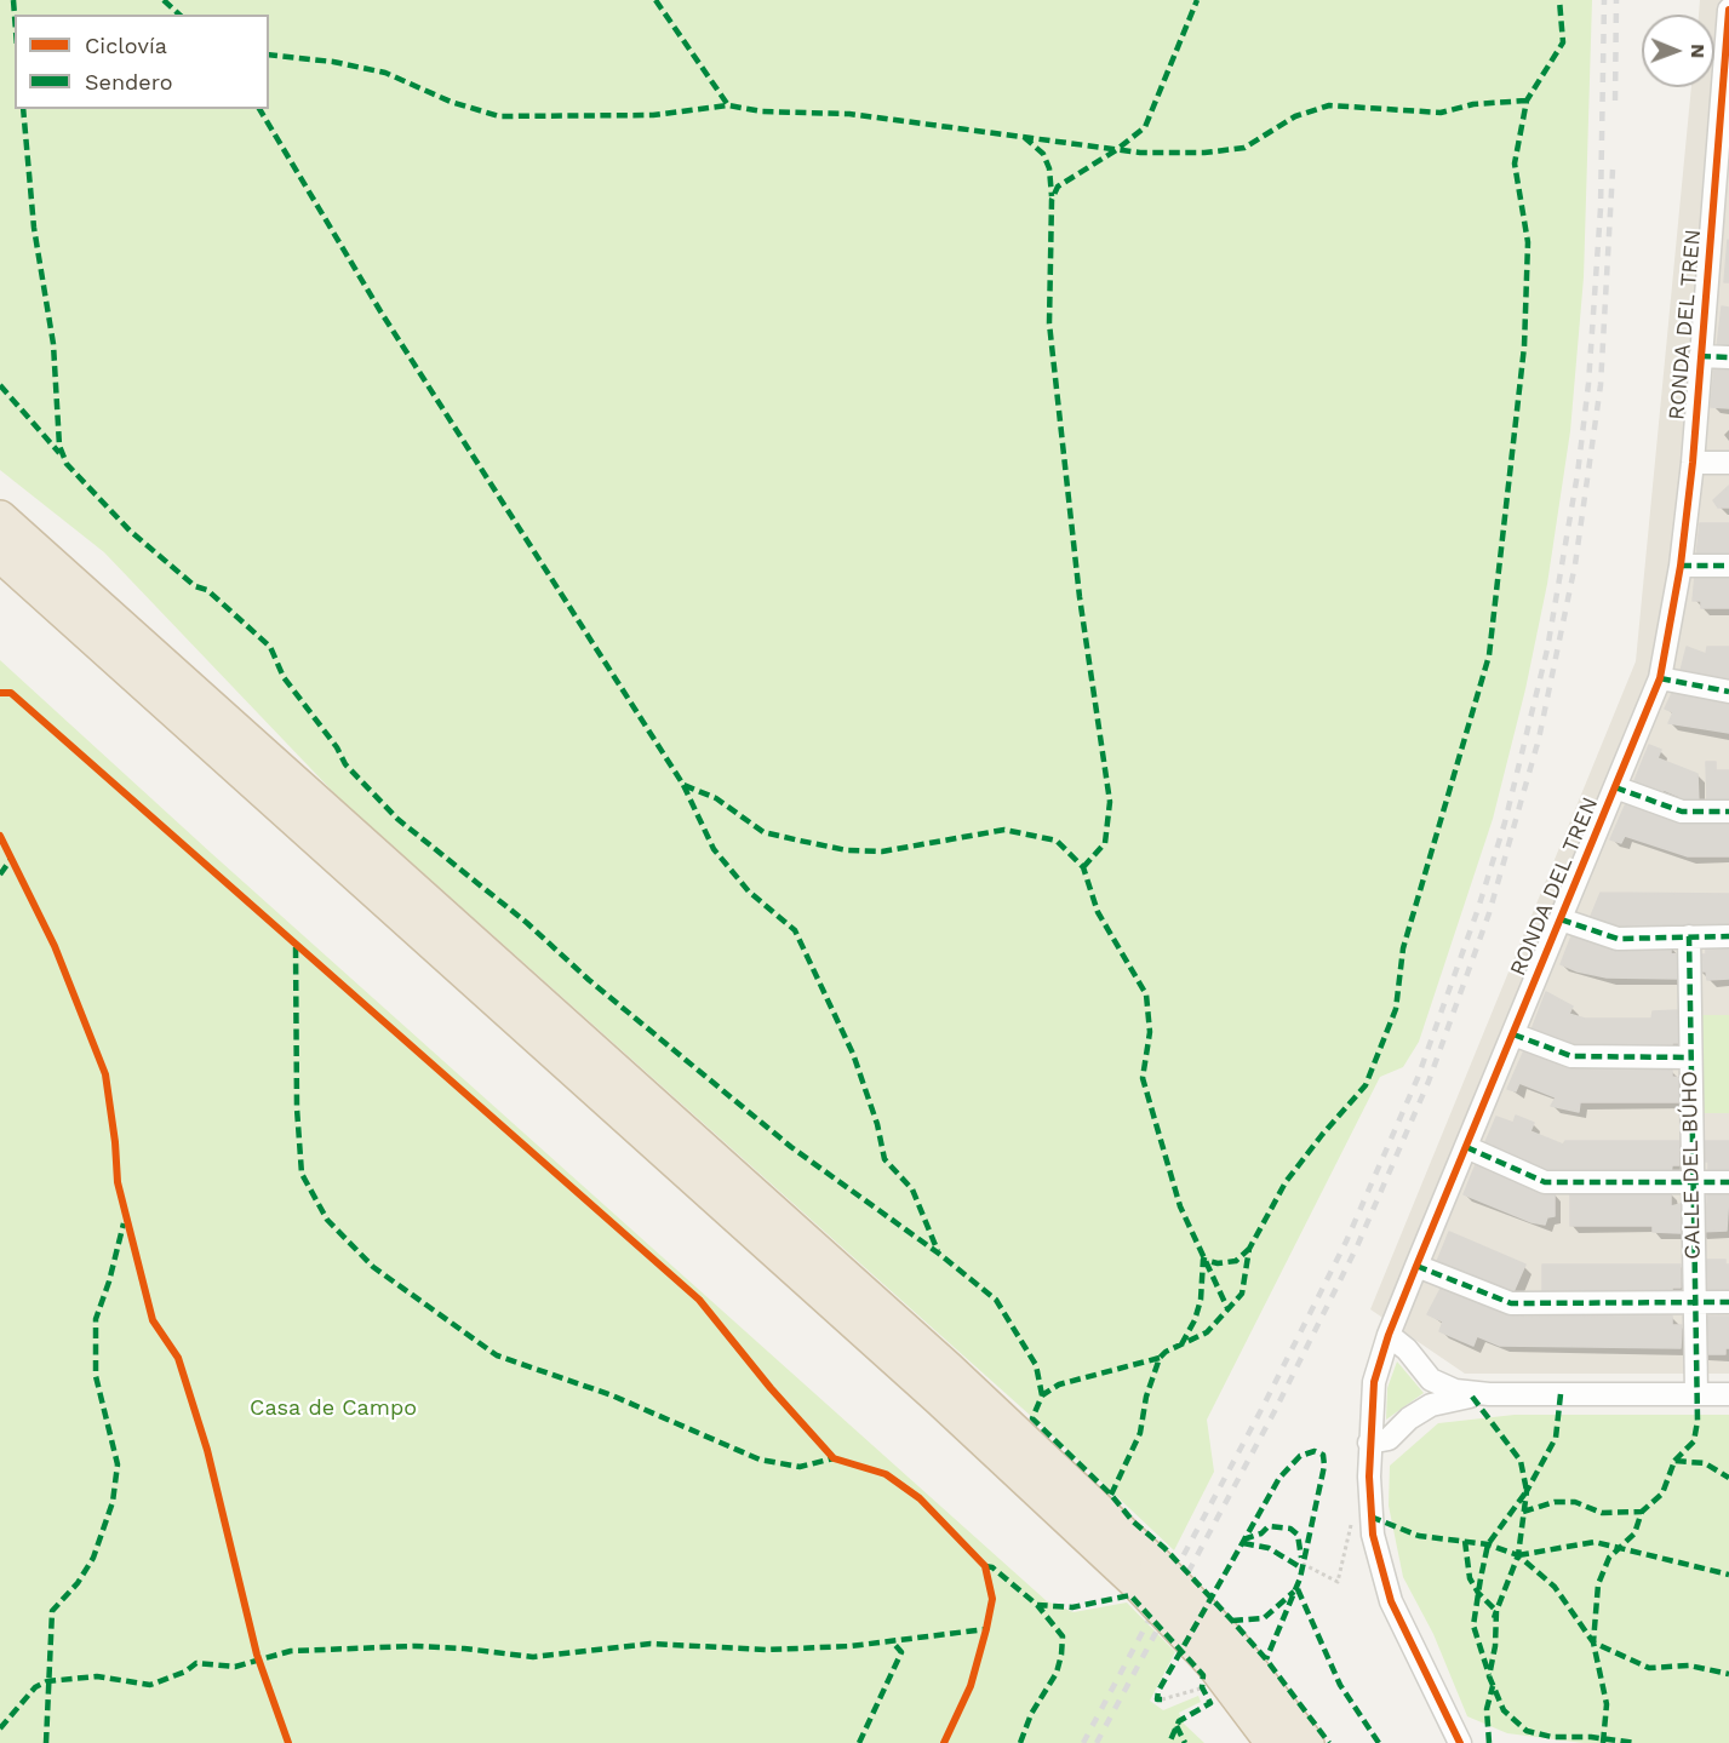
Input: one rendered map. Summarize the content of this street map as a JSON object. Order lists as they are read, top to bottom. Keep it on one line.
{"streets":{"street":["RONDA DEL TREN","CALLE DEL BÚHO"]},"parks":["Casa de Campo"],"legend":["Ciclovía","Sendero"],"north":"right"}
